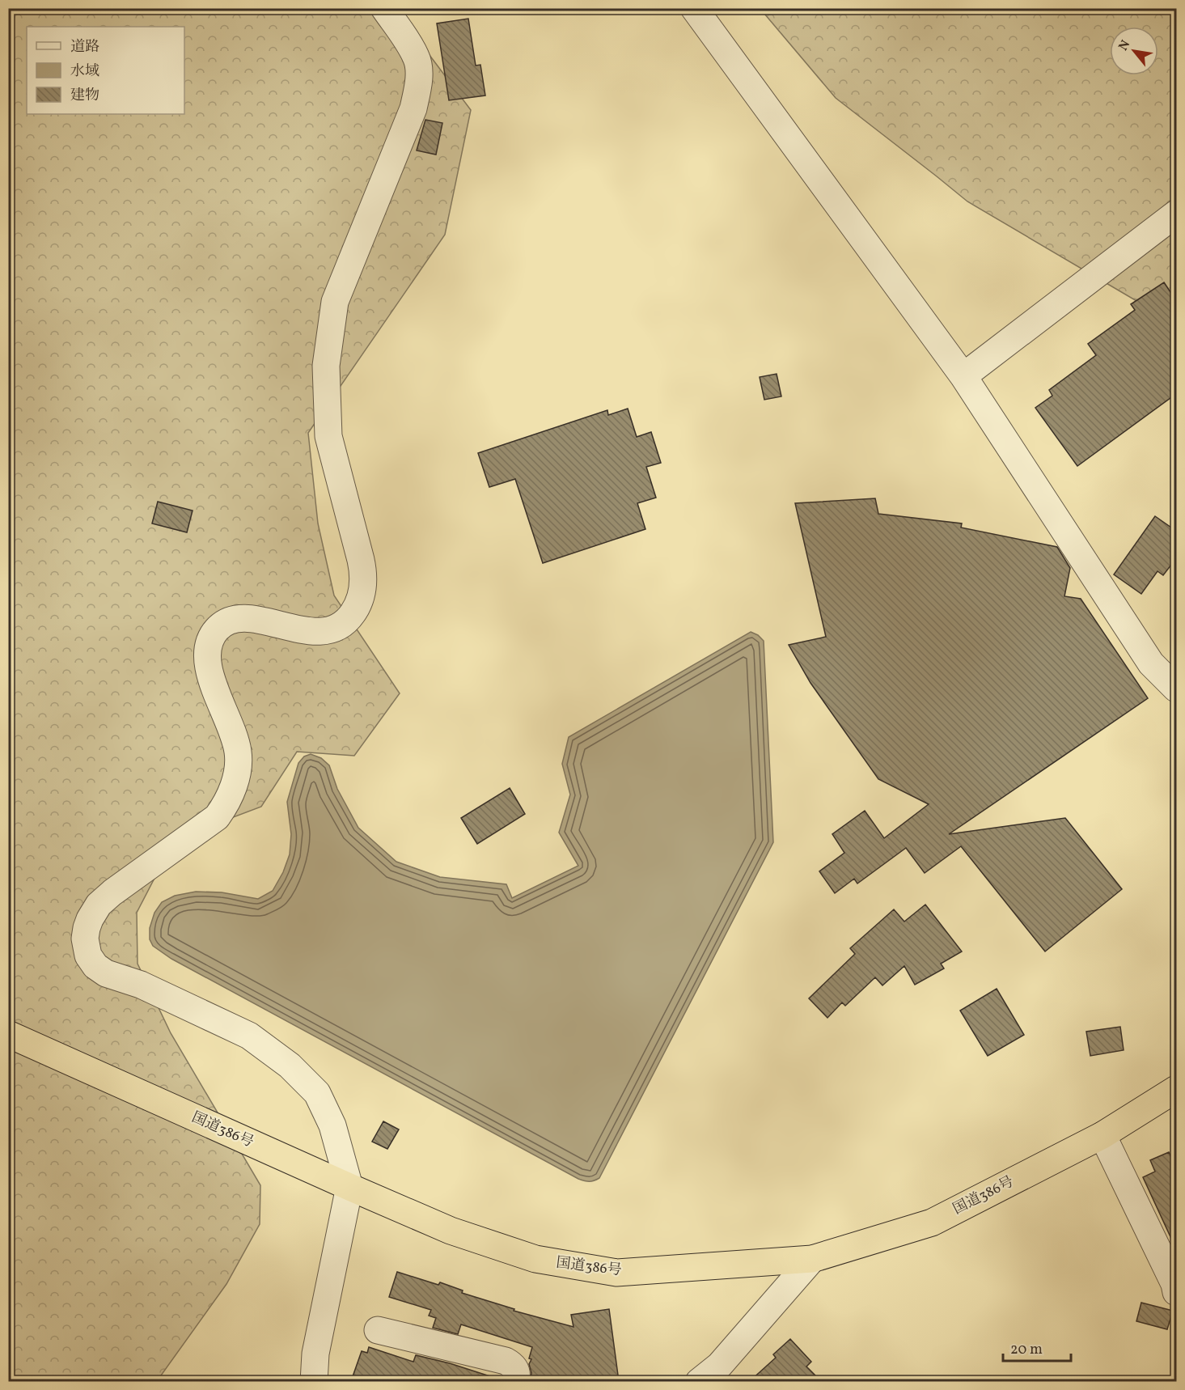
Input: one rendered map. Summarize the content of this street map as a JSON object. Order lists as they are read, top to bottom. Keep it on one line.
{"streets":{"highway":["国道386号"]},"legend":["道路","水域","建物"],"scale_bar":"20 m","north":"top left"}
